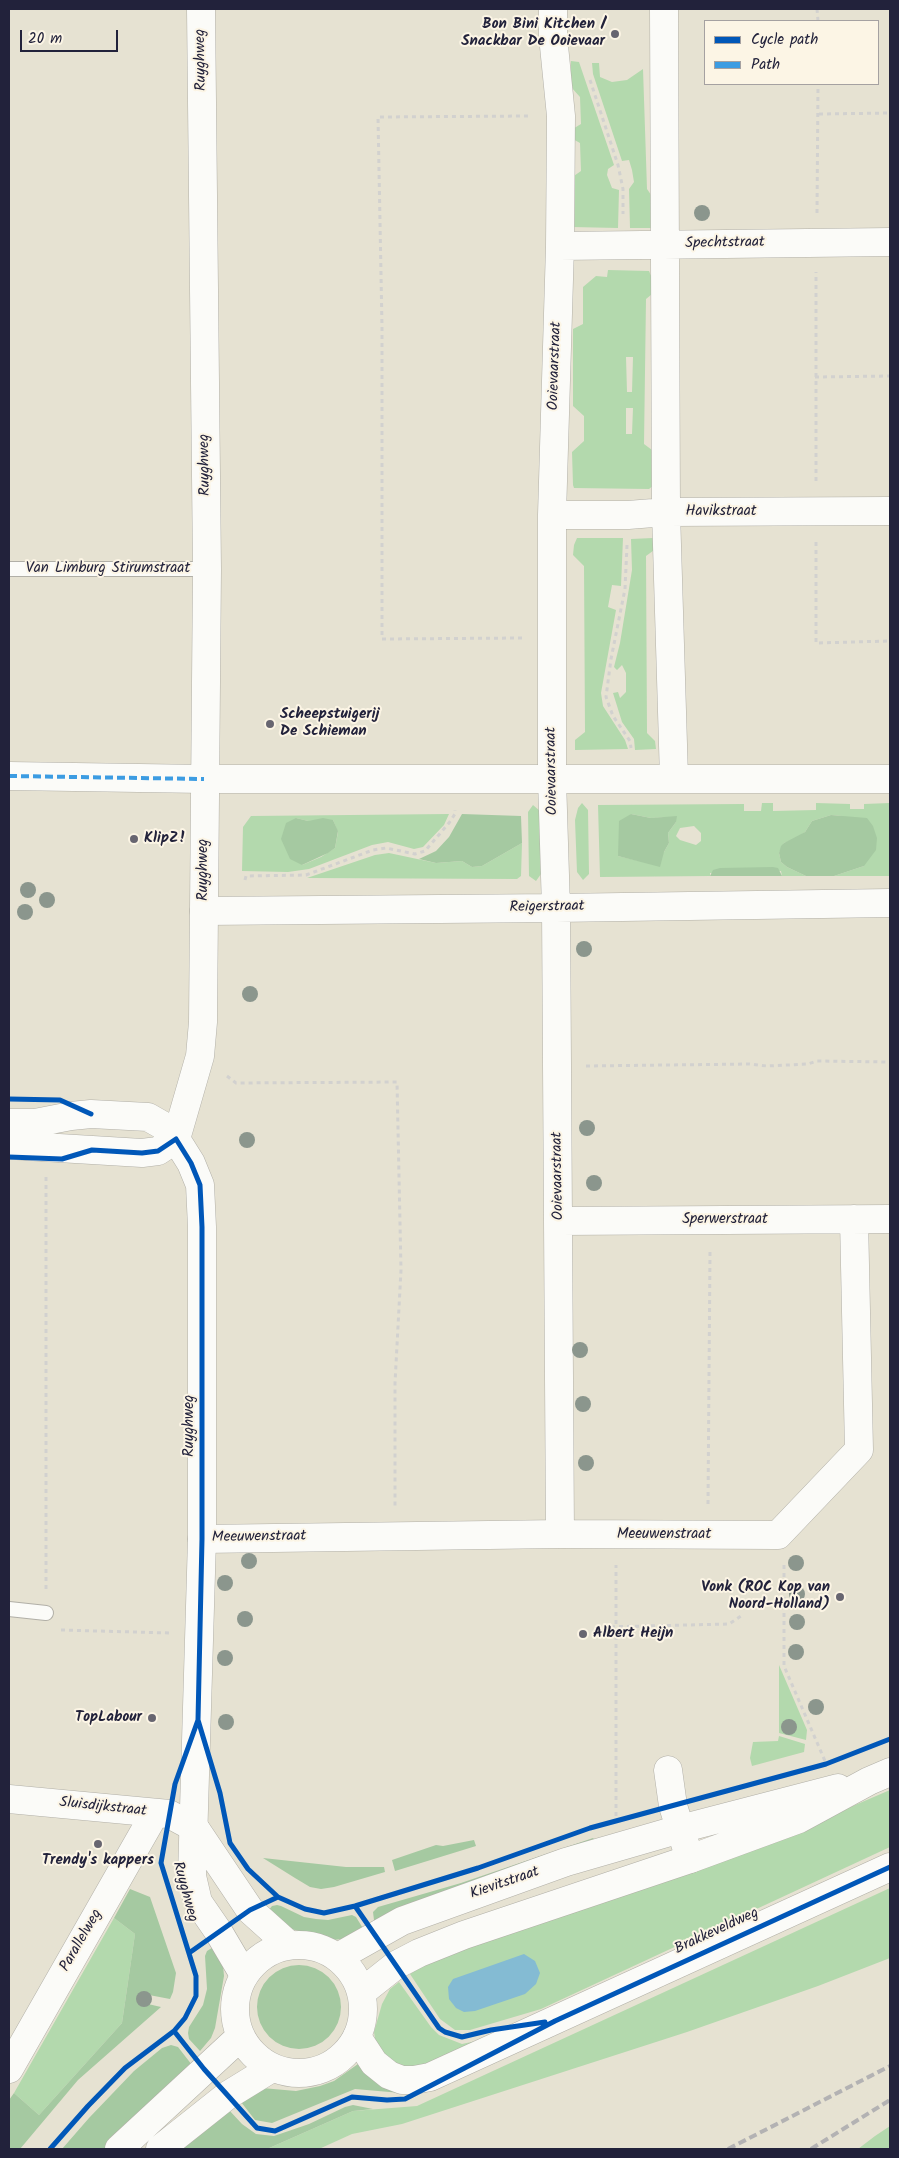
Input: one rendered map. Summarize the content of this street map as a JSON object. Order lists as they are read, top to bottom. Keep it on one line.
{"streets":{"street":["Ruyghweg","Spechtstraat","Ooievaarstraat","Havikstraat","Reigerstraat","Sperwerstraat","Meeuwenstraat","Sluisdijkstraat","Kievitstraat","Brakkeveldweg","Parallelweg"],"lane":["Van Limburg Stirumstraat"]},"crossings":[["Ruyghweg","Van Limburg Stirumstraat"],["Ruyghweg","Reigerstraat"],["Ruyghweg","Meeuwenstraat"],["Ruyghweg","Sluisdijkstraat"],["Ruyghweg","Kievitstraat"],["Ruyghweg","Brakkeveldweg"],["Spechtstraat","Ooievaarstraat"],["Ooievaarstraat","Havikstraat"],["Ooievaarstraat","Reigerstraat"],["Ooievaarstraat","Sperwerstraat"],["Ooievaarstraat","Meeuwenstraat"],["Sluisdijkstraat","Parallelweg"],["Kievitstraat","Brakkeveldweg"]],"places":["Bon Bini Kitchen / Snackbar De Ooievaar","Scheepstuigerij De Schieman","KlipZ!","Vonk (ROC Kop van Noord-Holland)","Albert Heijn","TopLabour","Trendy's kappers"],"legend":["Cycle path","Path"],"scale_bar":"20 m"}
